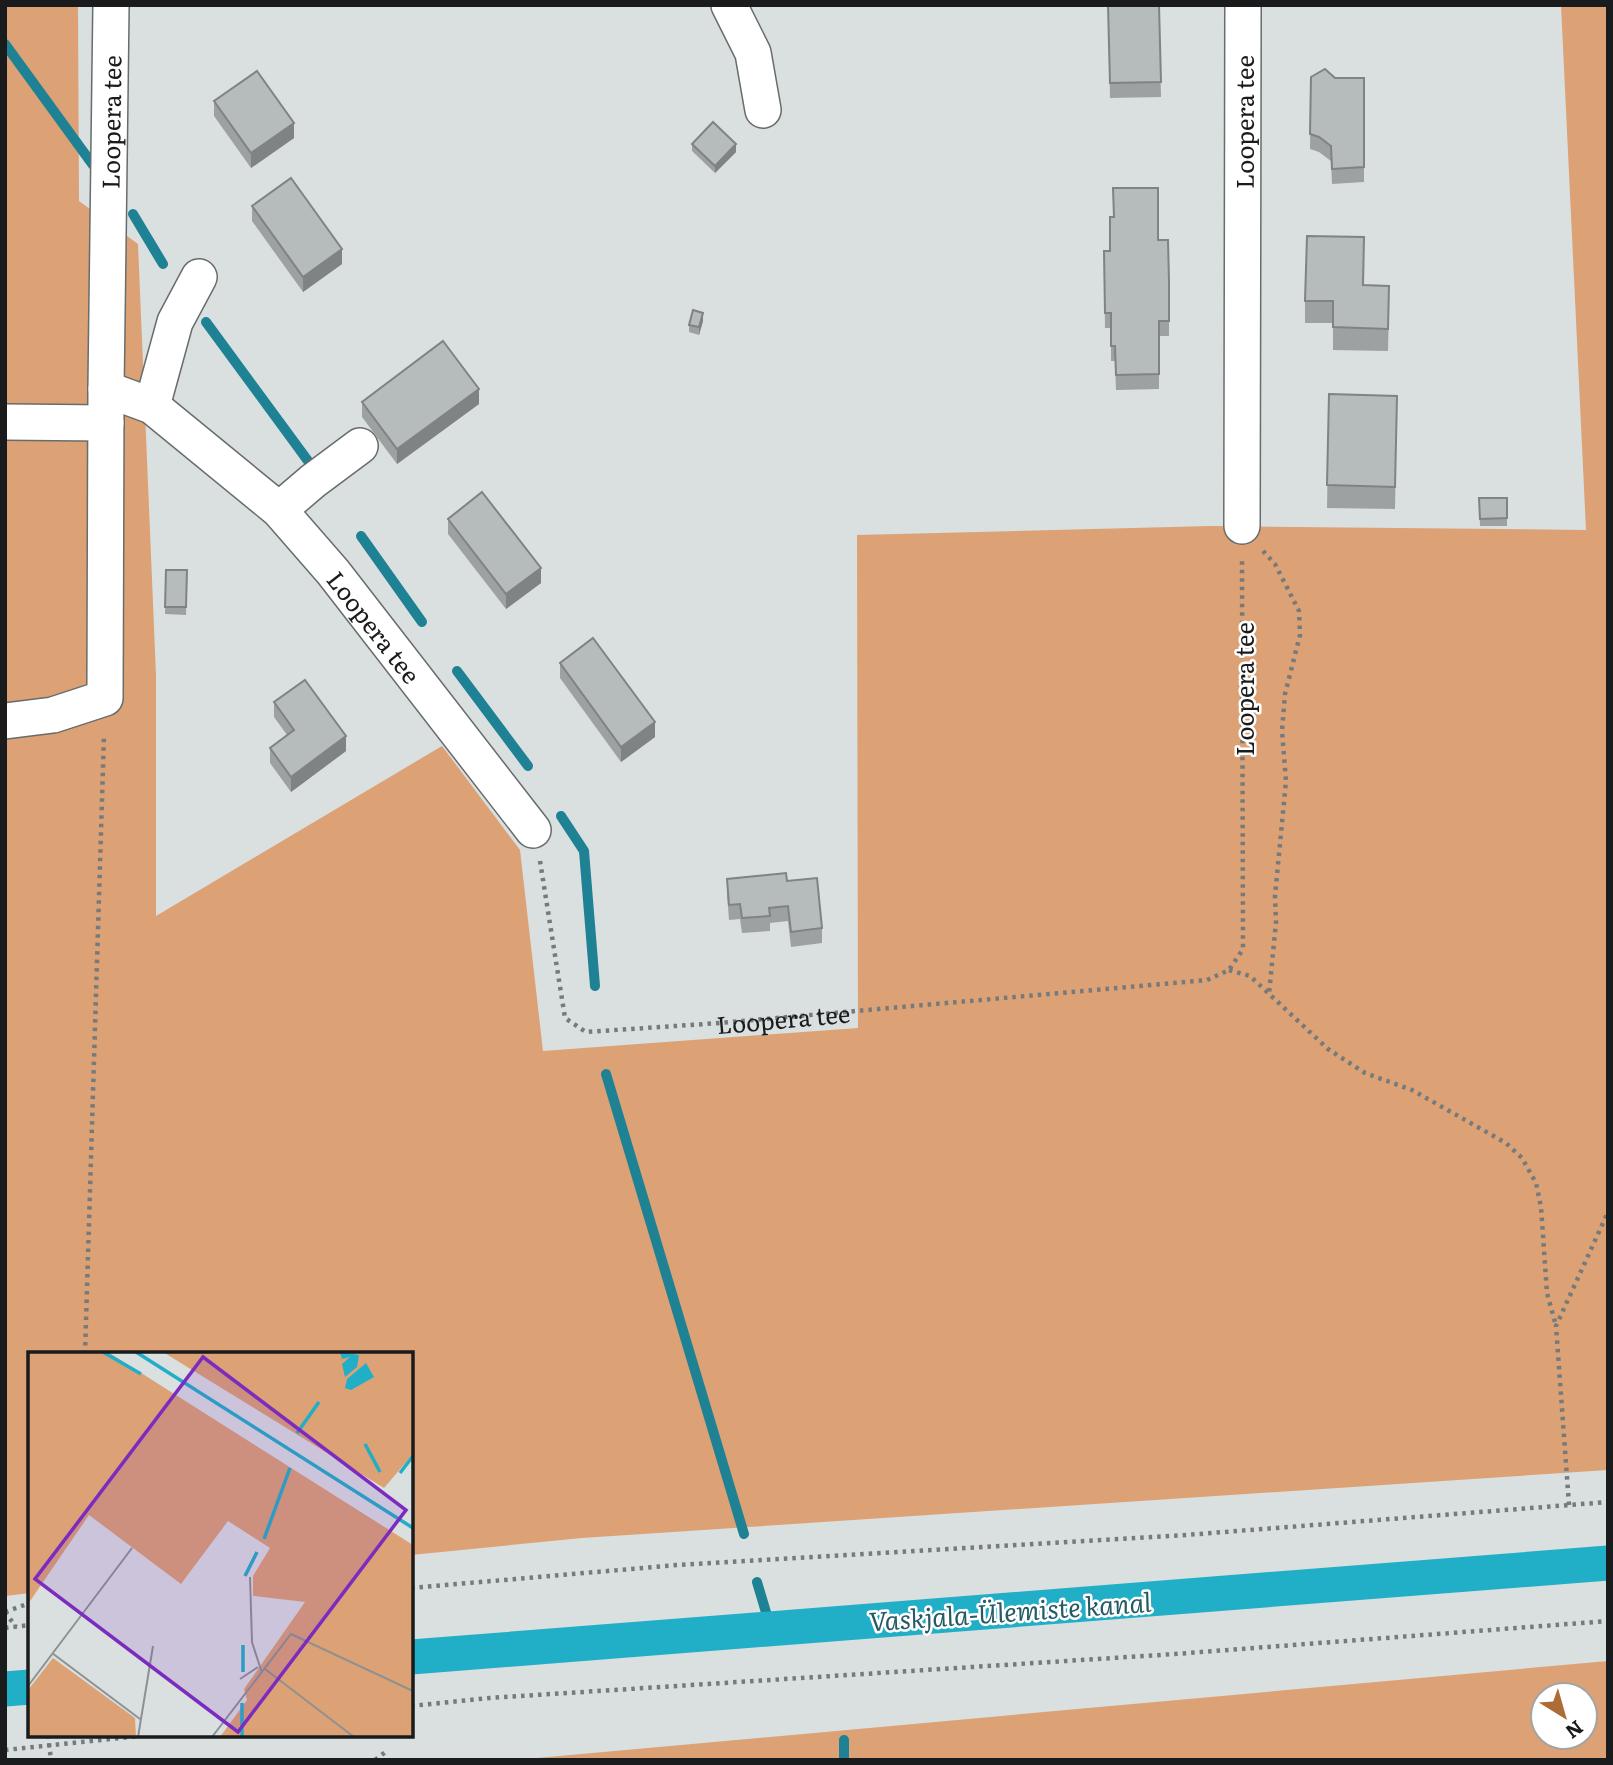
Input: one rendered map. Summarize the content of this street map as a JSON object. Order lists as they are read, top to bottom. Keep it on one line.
{"streets":{"street":["Loopera tee"]},"water":["Vaskjala-Ülemiste kanal"],"north":"bottom right"}
